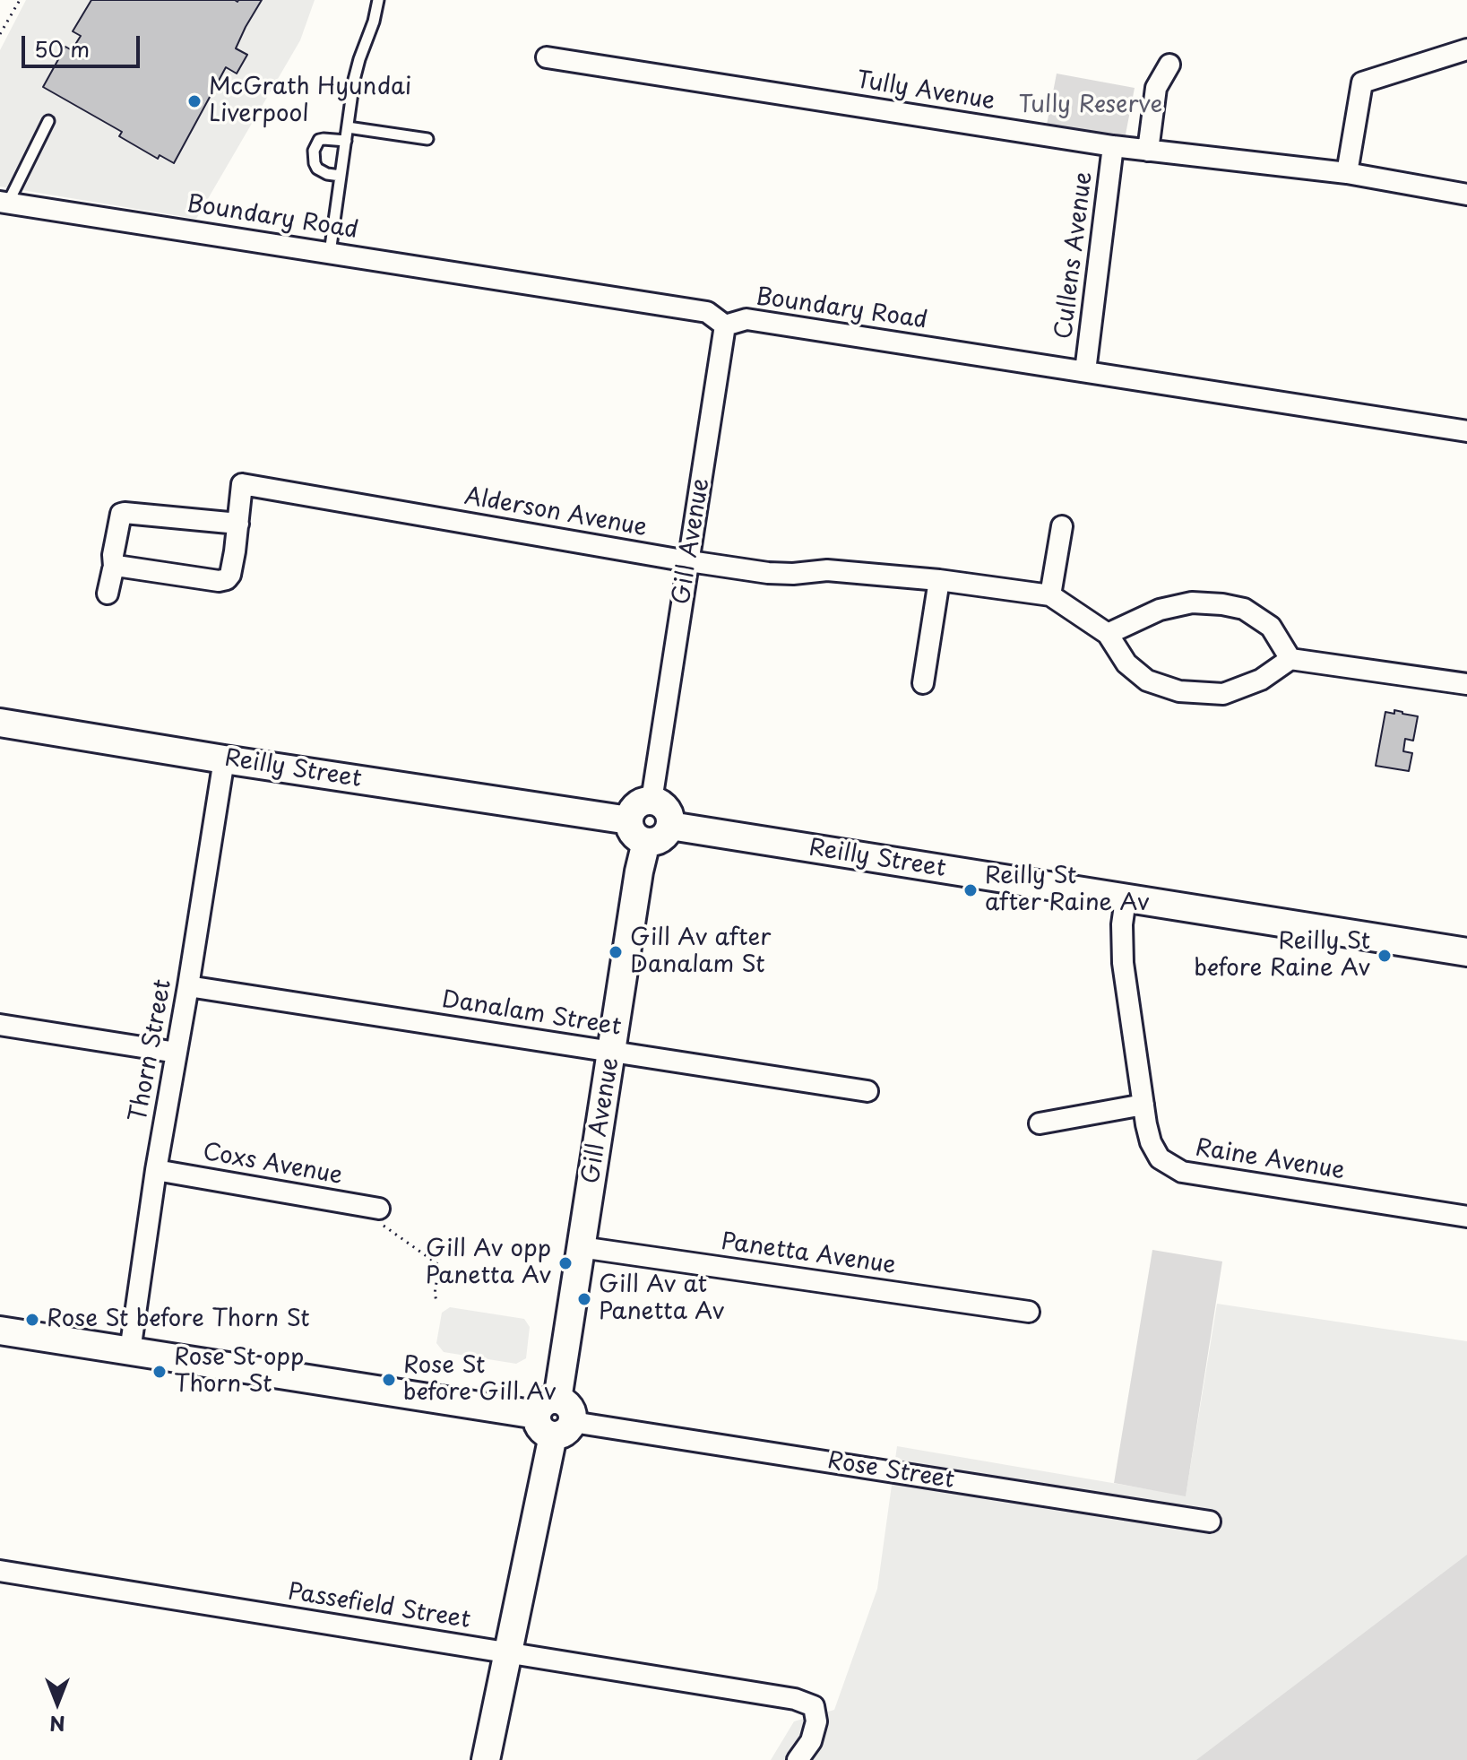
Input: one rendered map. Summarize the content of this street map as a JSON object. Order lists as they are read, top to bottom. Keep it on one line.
{"streets":{"main road":["Gill Avenue","Reilly Street","Rose Street"],"street":["Tully Avenue","Boundary Road","Cullens Avenue","Alderson Avenue","Danalam Street","Thorn Street","Raine Avenue","Coxs Avenue","Panetta Avenue","Passefield Street"]},"crossings":[["Tully Avenue","Cullens Avenue"],["Boundary Road","Cullens Avenue"],["Boundary Road","Gill Avenue"],["Alderson Avenue","Gill Avenue"],["Gill Avenue","Reilly Street"],["Gill Avenue","Danalam Street"],["Gill Avenue","Panetta Avenue"],["Gill Avenue","Rose Street"],["Gill Avenue","Passefield Street"],["Reilly Street","Thorn Street"],["Reilly Street","Raine Avenue"],["Danalam Street","Thorn Street"],["Thorn Street","Coxs Avenue"],["Thorn Street","Rose Street"]],"parks":["Tully Reserve"],"places":["McGrath Hyundai Liverpool","Reilly St after Raine Av","Gill Av after Danalam St","Reilly St before Raine Av","Gill Av opp Panetta Av","Gill Av at Panetta Av","Rose St before Thorn St","Rose St opp Thorn St","Rose St before Gill Av"],"scale_bar":"50 m","north":"bottom"}
